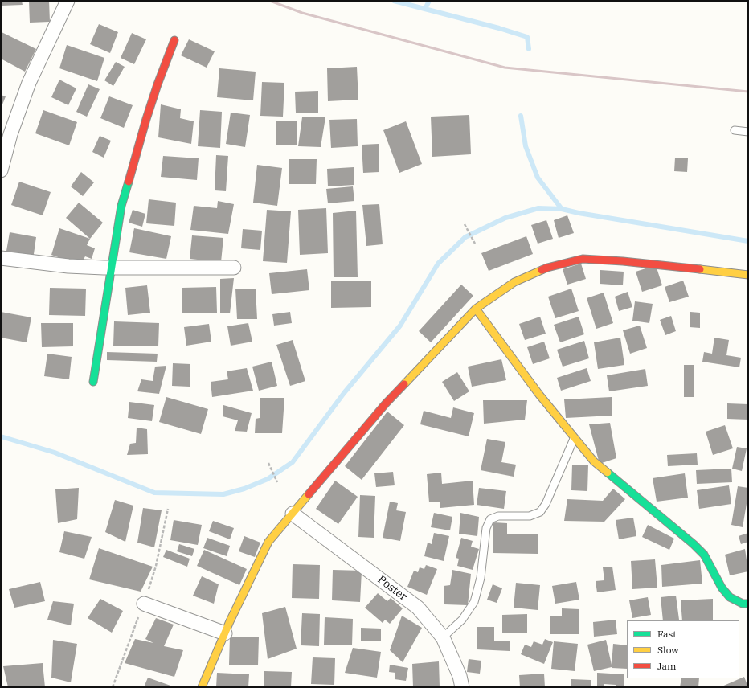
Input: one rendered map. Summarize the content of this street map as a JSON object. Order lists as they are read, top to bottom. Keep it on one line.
{"streets":{"street":["Poster"]},"legend":["Fast","Slow","Jam"]}
